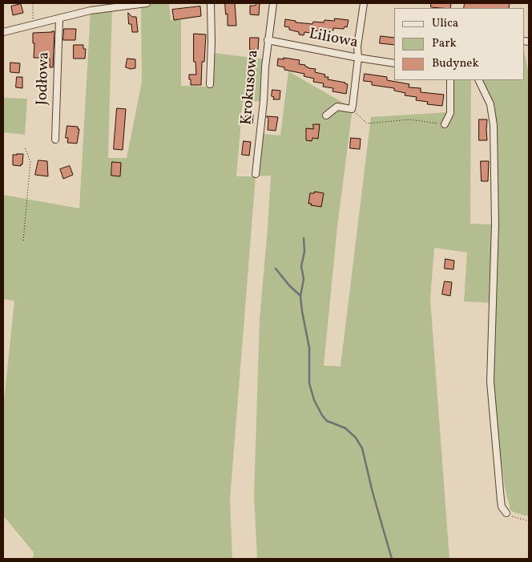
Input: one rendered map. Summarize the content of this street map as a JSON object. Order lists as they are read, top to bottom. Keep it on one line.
{"streets":{"street":["Liliowa","Jodłowa","Krokusowa"]},"crossings":[["Liliowa","Krokusowa"]],"legend":["Ulica","Park","Budynek"]}
